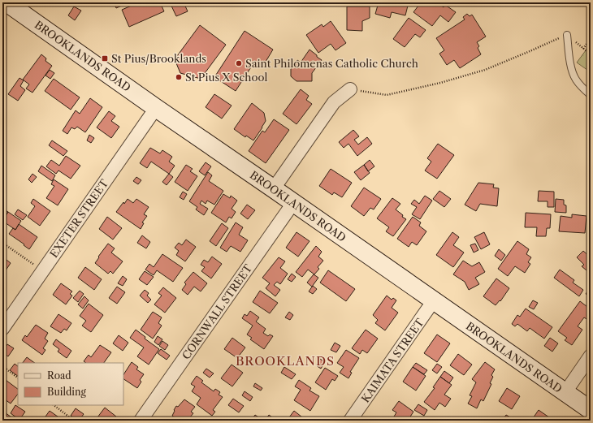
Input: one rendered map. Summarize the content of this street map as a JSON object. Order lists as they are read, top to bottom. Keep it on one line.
{"streets":{"street":["BROOKLANDS ROAD","EXETER STREET","CORNWALL STREET","KAIMATA STREET"]},"crossings":[["BROOKLANDS ROAD","EXETER STREET"],["BROOKLANDS ROAD","CORNWALL STREET"],["BROOKLANDS ROAD","KAIMATA STREET"]],"districts":["BROOKLANDS"],"places":{"transit":["St Pius/Brooklands"],"other":["Saint Philomenas Catholic Church","St Pius X School"]},"legend":["Road","Building"]}
